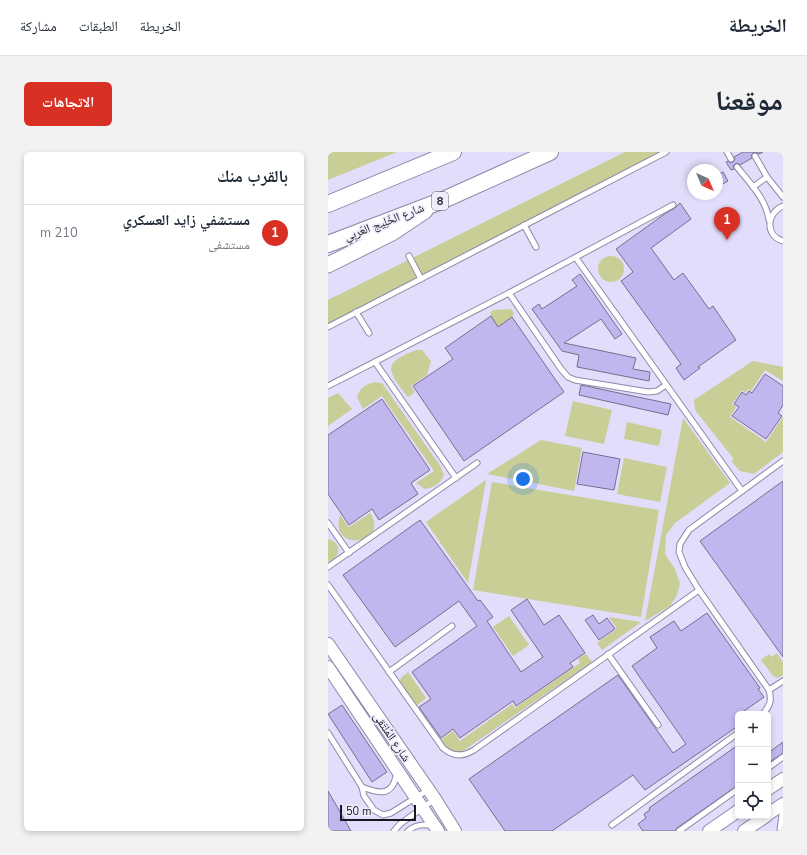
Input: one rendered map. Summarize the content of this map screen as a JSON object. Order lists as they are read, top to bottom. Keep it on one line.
{"streets":{"highway":["8","شارع الخَلِيج العَربِي"],"street":["شارع المُلتَقى"]},"scale_bar":"50 m","north":"bottom right","page":{"header":"الخريطة","nav":["الخريطة","الطبقات","مشاركة"],"title":"موقعنا","buttons":"الاتجاهات","heading":"بالقرب منك","list":[{"mark":"1","name":"مستشفي زايد العسكري","note":"مستشفى","value":"210 m"}],"pins":"1","map_buttons":["+","−"],"scale":"50 m"}}
